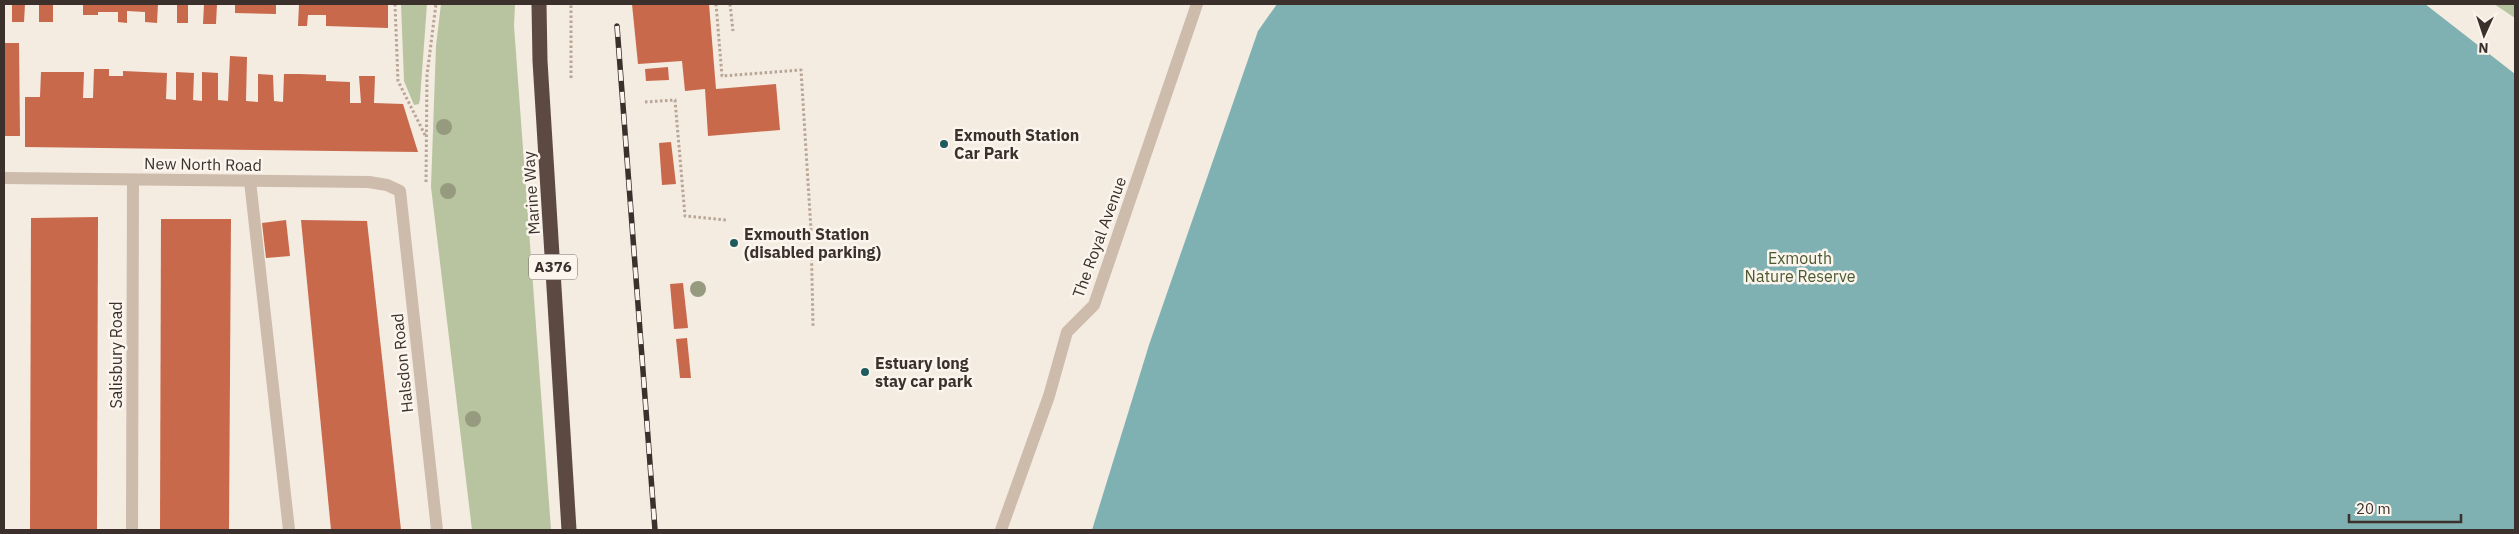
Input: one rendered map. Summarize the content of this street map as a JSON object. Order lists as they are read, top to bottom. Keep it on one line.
{"streets":{"highway":["Marine Way","A376"],"street":["New North Road","The Royal Avenue","Salisbury Road","Halsdon Road"]},"crossings":[["New North Road","Salisbury Road"],["New North Road","Halsdon Road"]],"parks":["Exmouth Nature Reserve"],"places":["Exmouth Station Car Park","Exmouth Station (disabled parking)","Estuary long stay car park"],"scale_bar":"20 m","north":"bottom"}
